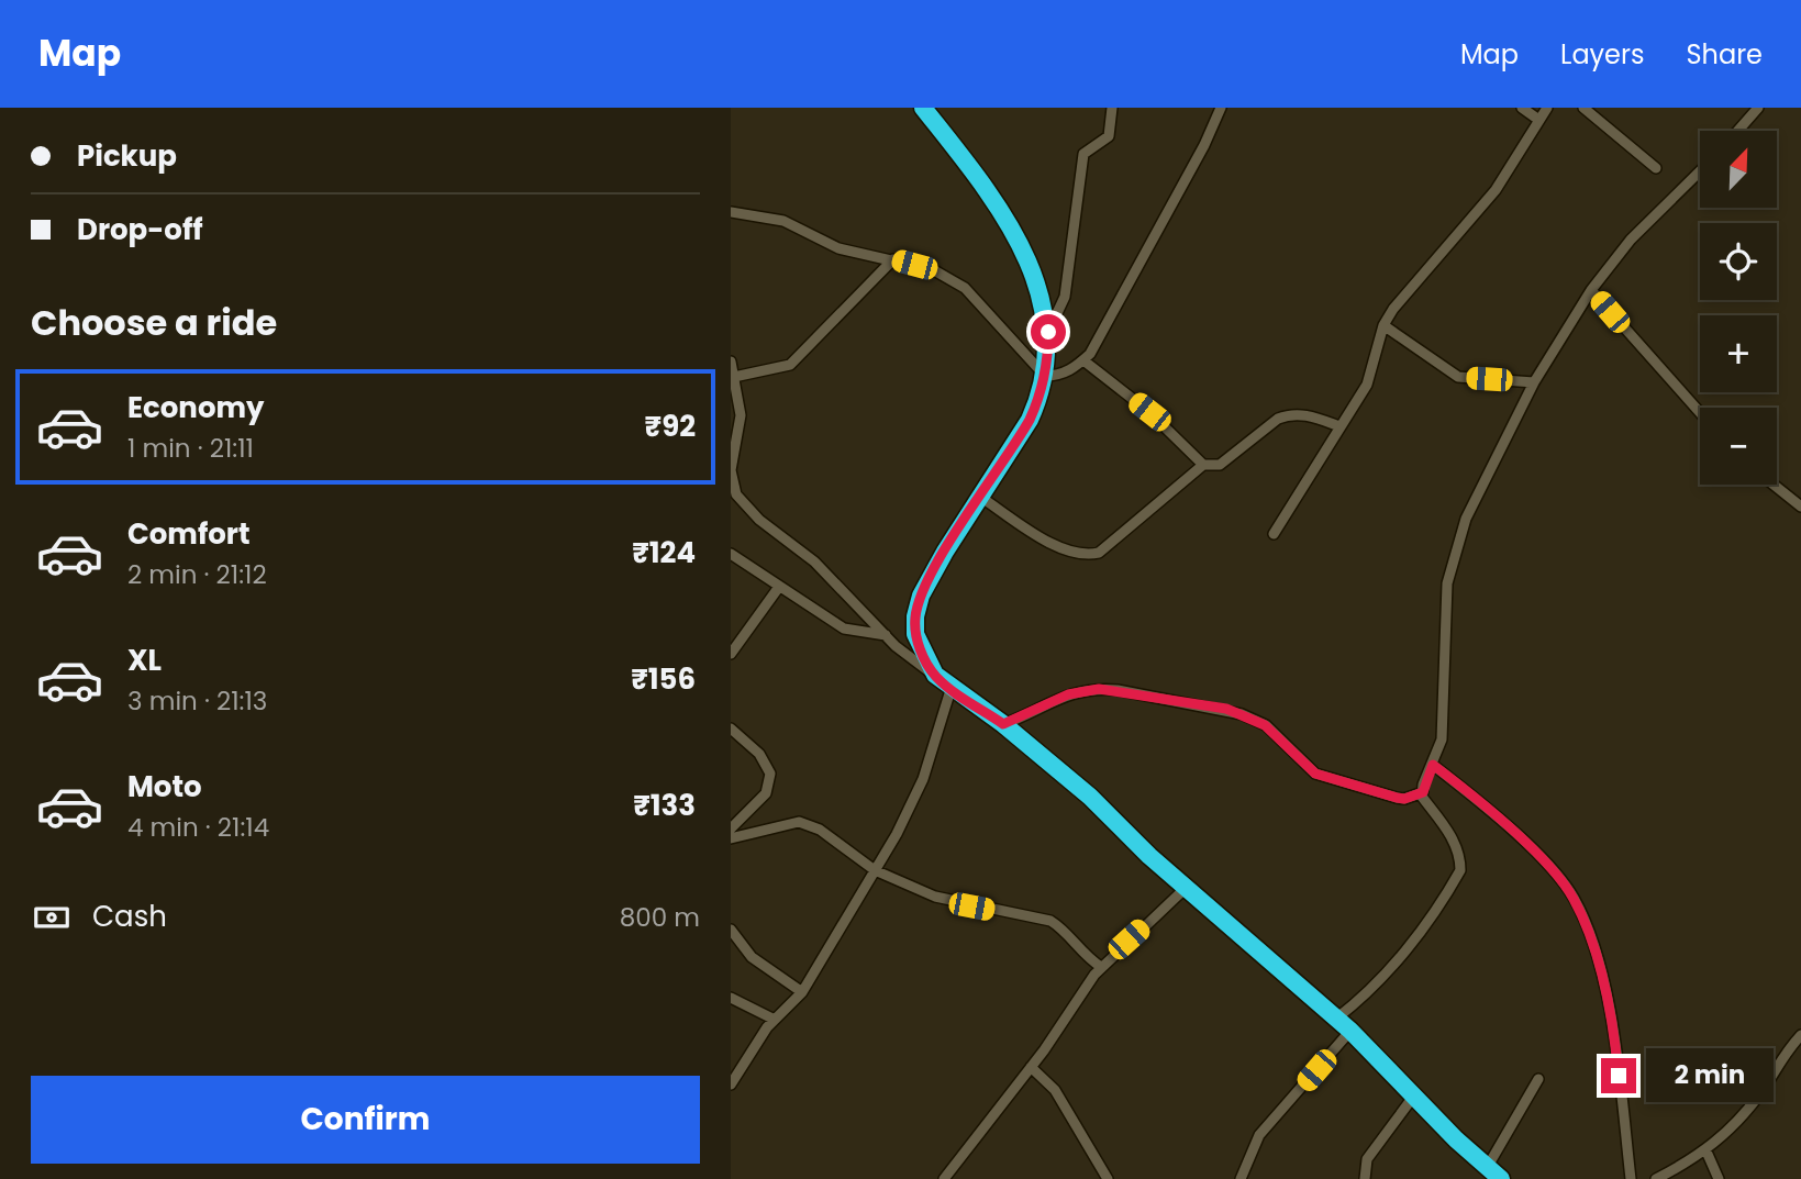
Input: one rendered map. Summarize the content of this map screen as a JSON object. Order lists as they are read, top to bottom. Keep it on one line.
{"north":"top right","page":{"header":"Map","nav":["Map","Layers","Share"],"banner":["Pickup","Drop-off"],"map_buttons":["+","−"],"heading":"Choose a ride","list":[{"name":"Economy","note":"1 min · 21:11","value":"₹92"},{"name":"Comfort","note":"2 min · 21:12","value":"₹124"},{"name":"XL","note":"3 min · 21:13","value":"₹156"},{"name":"Moto","note":"4 min · 21:14","value":"₹133"}],"pay":["Cash","800 m"],"bubble":"2 min","buttons":"Confirm"}}
